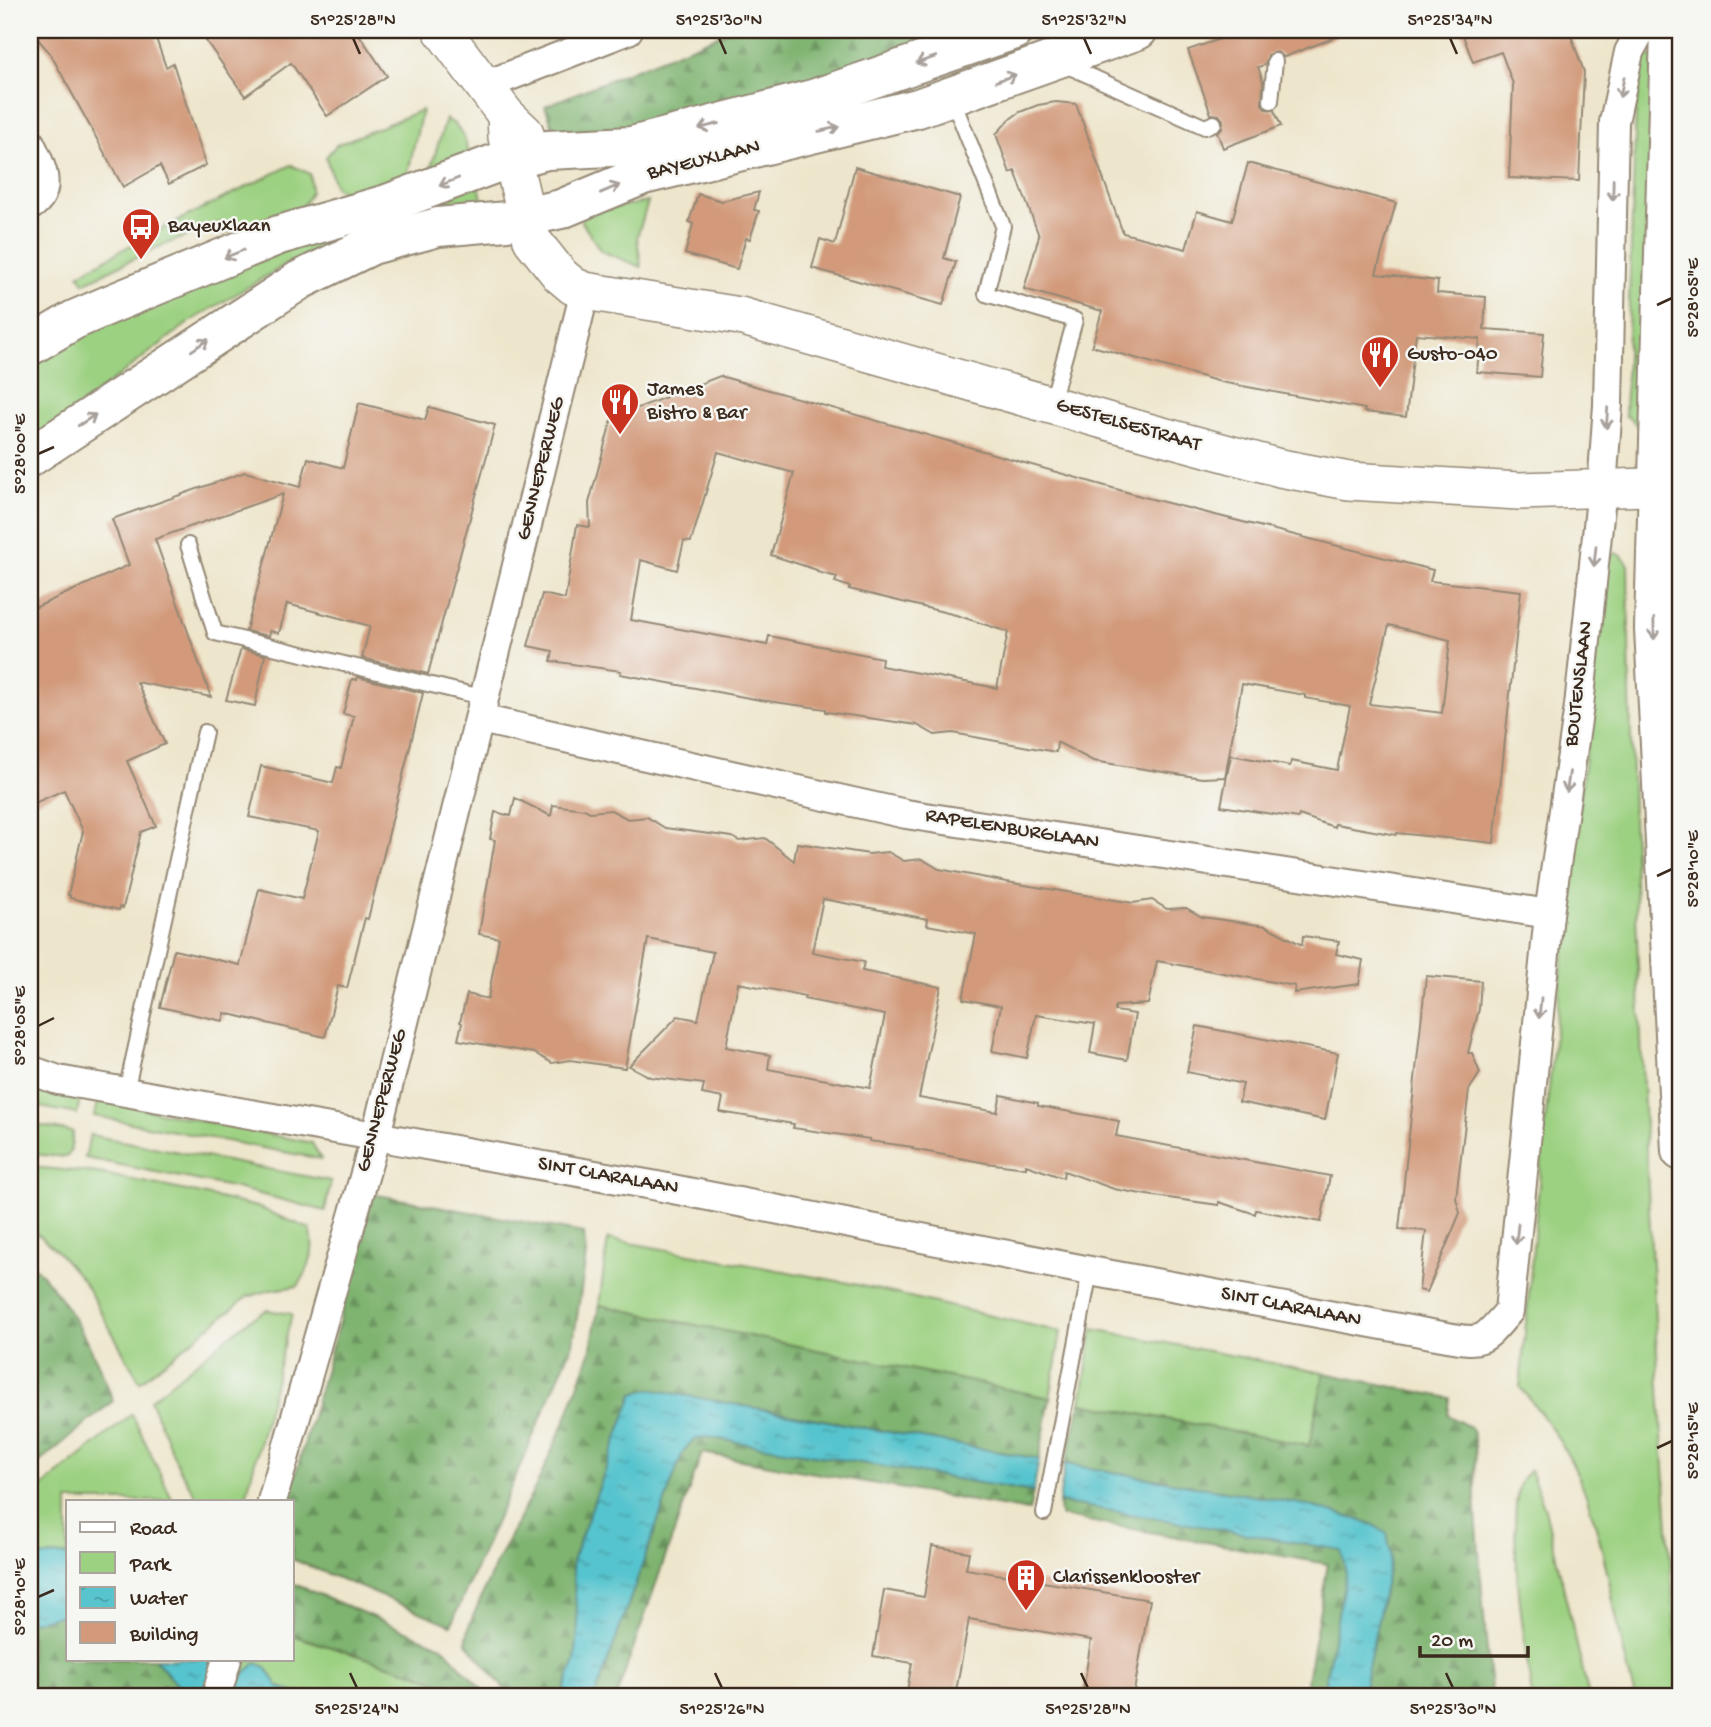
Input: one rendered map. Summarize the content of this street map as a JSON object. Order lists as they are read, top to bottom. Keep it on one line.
{"streets":{"main road":["BAYEUXLAAN"],"street":["GESTELSESTRAAT","GENNEPERWEG","BOUTENSLAAN","RAPELENBURGLAAN","SINT CLARALAAN"]},"crossings":[["GESTELSESTRAAT","GENNEPERWEG"],["GESTELSESTRAAT","BOUTENSLAAN"],["GENNEPERWEG","RAPELENBURGLAAN"],["GENNEPERWEG","SINT CLARALAAN"],["BOUTENSLAAN","RAPELENBURGLAAN"],["BOUTENSLAAN","SINT CLARALAAN"]],"one_way":["BOUTENSLAAN"],"places":{"bus stop":["Bayeuxlaan"],"restaurant":["Gusto-040","James Bistro & Bar"],"building":["Clarissenklooster"]},"legend":["Road","Park","Water","Building"],"scale_bar":"20 m","coordinates":["51°25'28\"N","51°25'30\"N","51°25'32\"N","51°25'34\"N","5°28'05\"E","5°28'00\"E","5°28'10\"E","5°28'15\"E","51°25'24\"N","51°25'26\"N"]}
